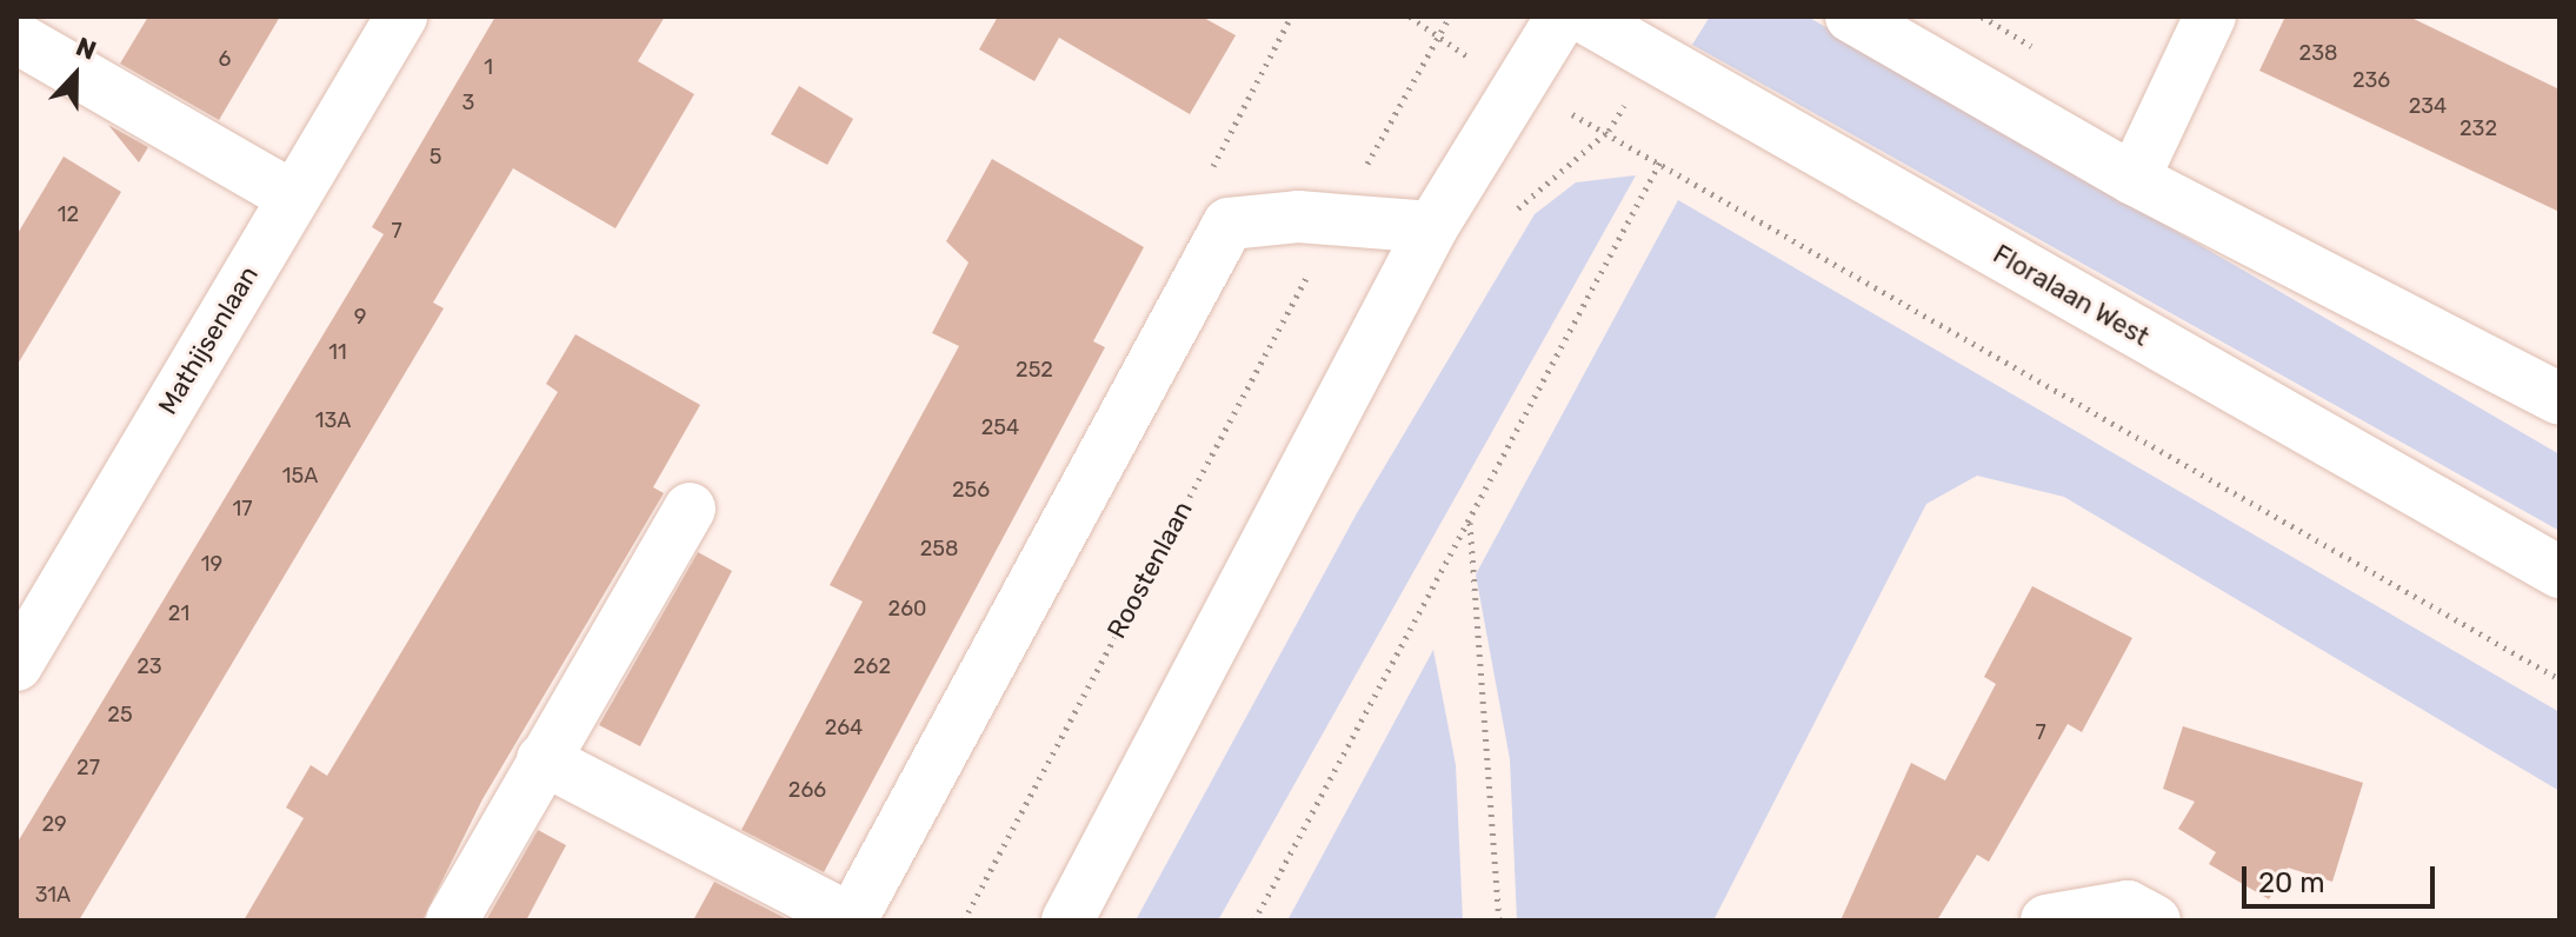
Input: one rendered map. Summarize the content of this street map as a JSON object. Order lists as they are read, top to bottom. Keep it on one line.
{"streets":{"street":["Floralaan West","Mathijsenlaan"],"path":["Roostenlaan"]},"house_numbers":["238","6","1","236","3","234","232","5","12","7","9","11","252","13A","254","15A","256","17","258","19","260","21","23","262","25","264","7","27","266","29","31A"],"scale_bar":"20 m","north":"top"}
